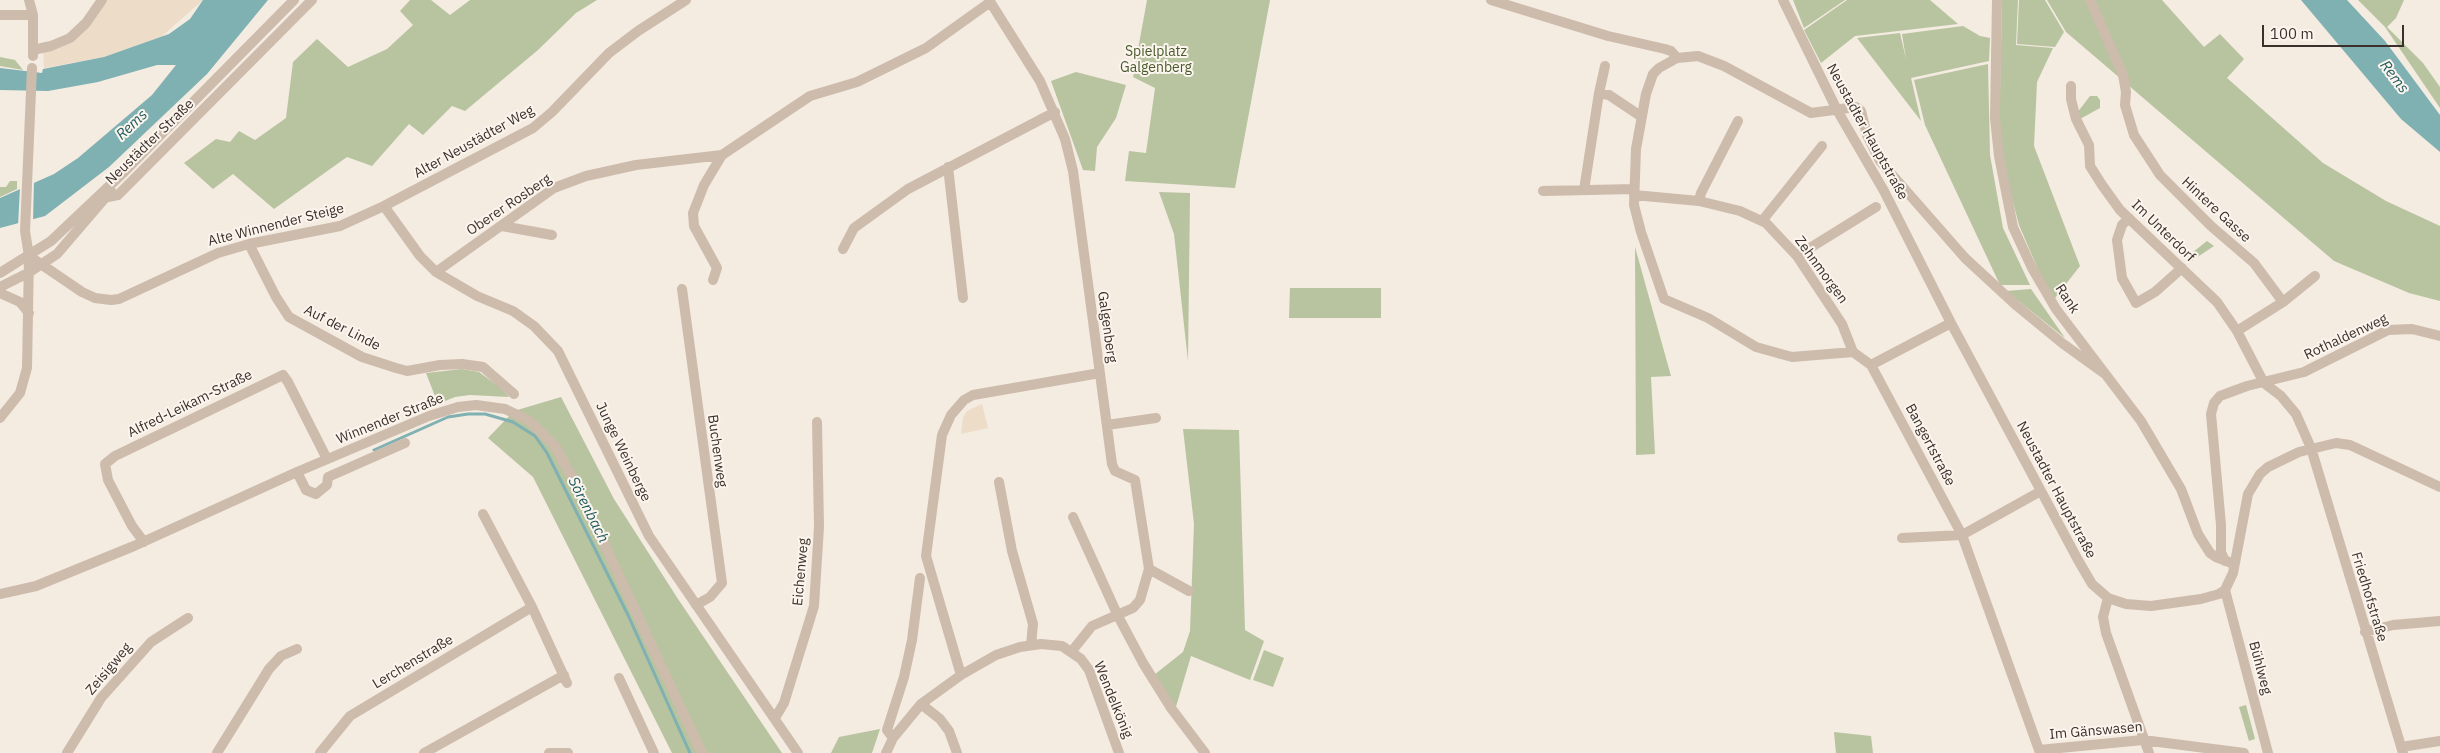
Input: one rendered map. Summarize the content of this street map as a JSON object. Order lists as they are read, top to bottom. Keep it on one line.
{"streets":{"street":["Neustadter Hauptstraße","Neustädter Straße","Alter Neustädter Weg","Oberer Rosberg","Hintere Gasse","Alte Winnender Steige","Im Unterdorf","Zehnmorgen","Rank","Galgenberg","Auf der Linde","Rothaldenweg","Alfred-Leikam-Straße","Winnender Straße","Bangertstraße","Buchenweg","Junge Weinberge","Eichenweg","Friedhofstraße","Lerchenstraße","Bühlweg","Zeisigweg","Wendelkönig","Im Gänswasen"]},"crossings":[["Neustadter Hauptstraße","Bühlweg"],["Neustädter Straße","Alte Winnender Steige"],["Alter Neustädter Weg","Alte Winnender Steige"],["Alter Neustädter Weg","Junge Weinberge"],["Oberer Rosberg","Galgenberg"],["Oberer Rosberg","Junge Weinberge"],["Alte Winnender Steige","Auf der Linde"],["Alte Winnender Steige","Junge Weinberge"],["Im Unterdorf","Rothaldenweg"],["Im Unterdorf","Friedhofstraße"],["Zehnmorgen","Bangertstraße"],["Rank","Rothaldenweg"],["Galgenberg","Wendelkönig"],["Rothaldenweg","Friedhofstraße"],["Alfred-Leikam-Straße","Winnender Straße"],["Bangertstraße","Im Gänswasen"],["Buchenweg","Junge Weinberge"],["Junge Weinberge","Eichenweg"]],"water":["Rems","Sörenbach"],"parks":["Spielplatz Galgenberg"],"scale_bar":"100 m"}
